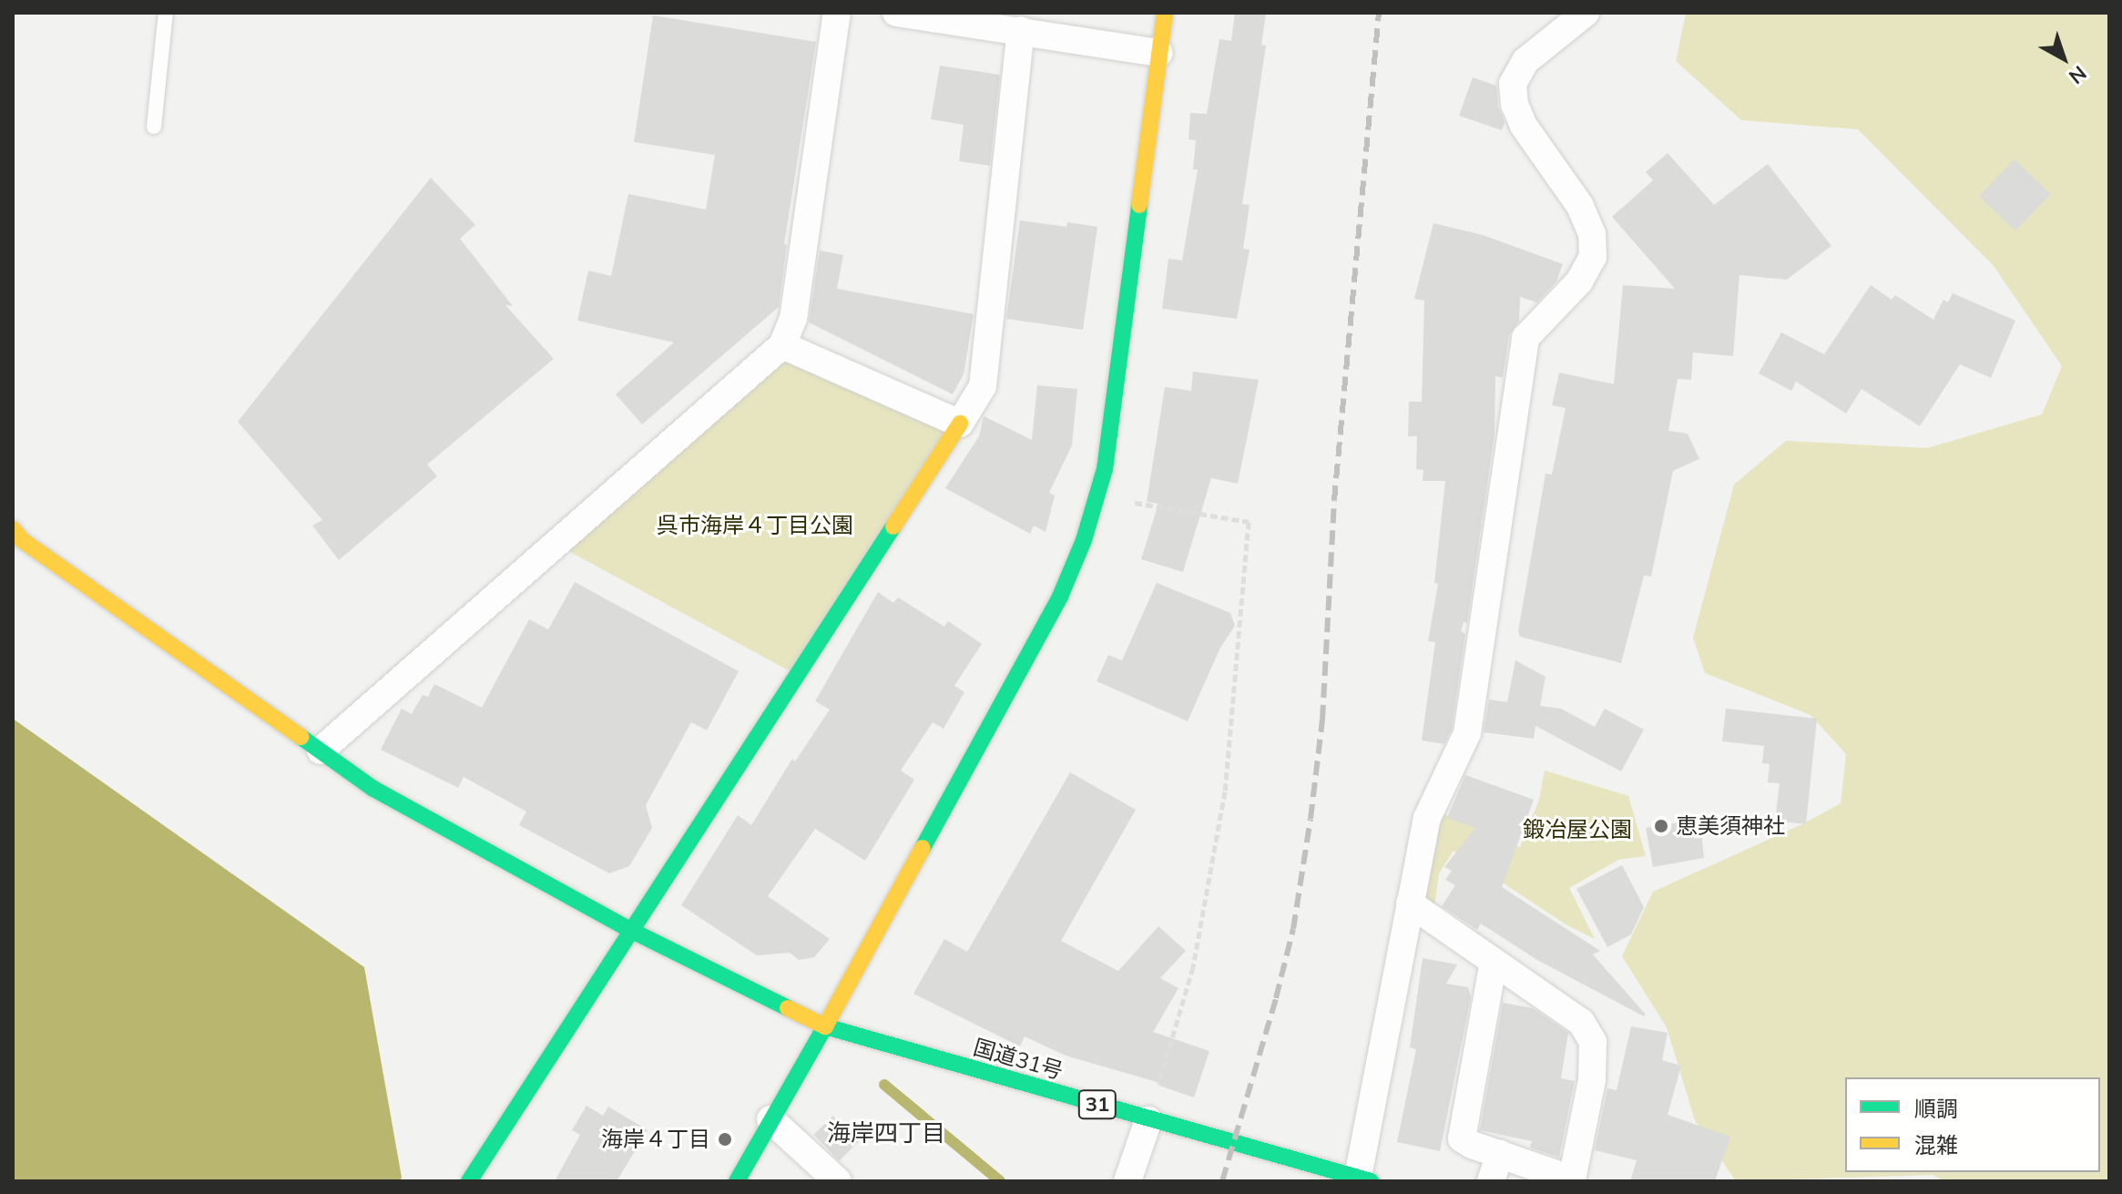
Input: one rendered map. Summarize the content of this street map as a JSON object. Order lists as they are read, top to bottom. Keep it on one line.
{"streets":{"main road":["国道31号","31"]},"districts":["海岸四丁目"],"parks":["呉市海岸４丁目公園","鍛冶屋公園"],"places":["恵美須神社","海岸４丁目"],"legend":["順調","混雑"],"north":"bottom right"}
